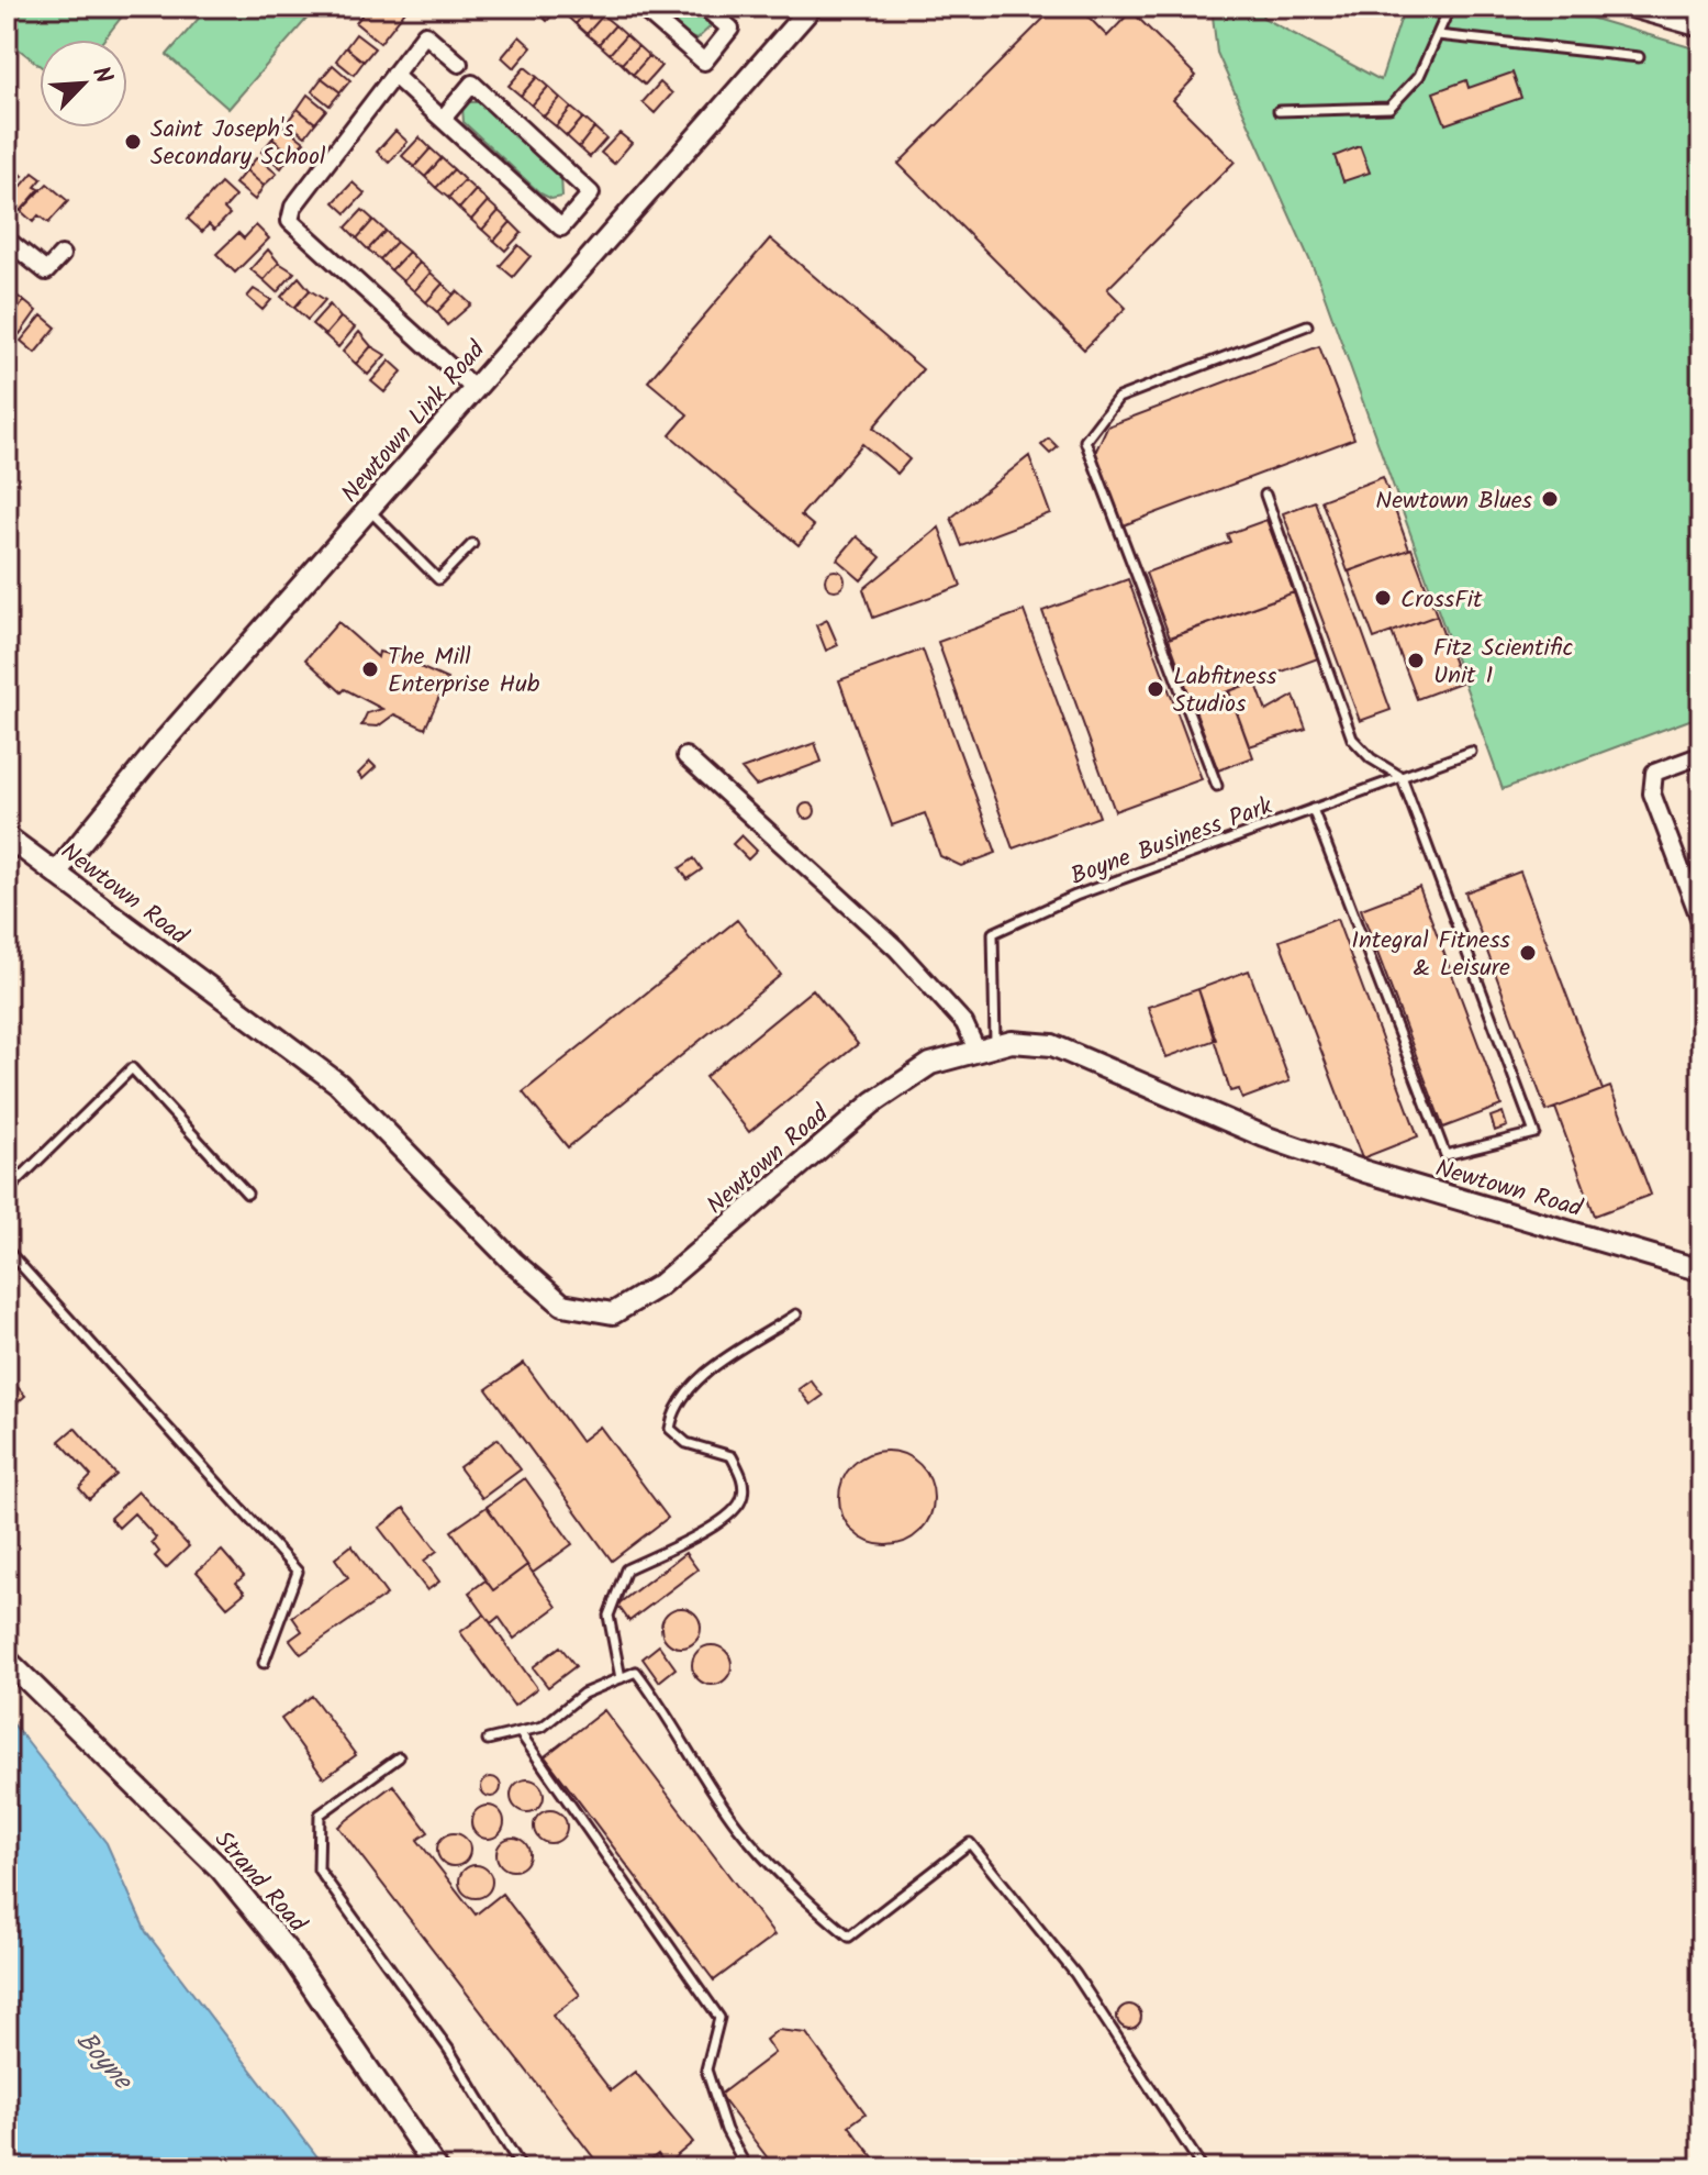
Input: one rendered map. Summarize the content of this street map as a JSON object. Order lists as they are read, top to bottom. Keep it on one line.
{"streets":{"street":["Newtown Link Road","Newtown Road","Strand Road"],"lane":["Boyne Business Park"]},"crossings":[["Newtown Link Road","Newtown Road"],["Boyne Business Park","Newtown Road"]],"water":["Boyne"],"places":["Saint Joseph's Secondary School","Newtown Blues","CrossFit","Fitz Scientific Unit 1","The Mill Enterprise Hub","Labfitness Studios","Integral Fitness & Leisure"],"north":"top right"}
